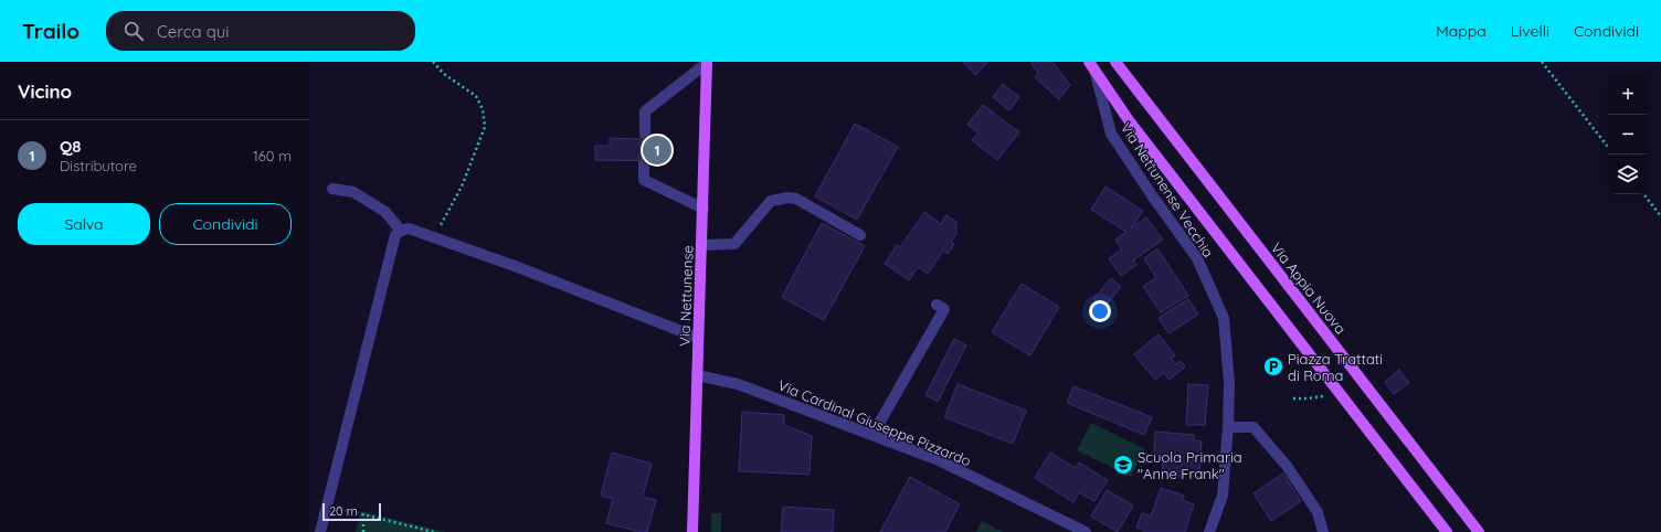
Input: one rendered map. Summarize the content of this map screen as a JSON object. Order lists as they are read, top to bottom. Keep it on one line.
{"streets":{"main road":["Via Appia Nuova","Via Nettunense"],"street":["Via Nettunense Vecchia","Via Cardinal Giuseppe Pizzardo"]},"crossings":[["Via Nettunense","Via Cardinal Giuseppe Pizzardo"]],"places":{"parking":["Piazza Trattati di Roma"],"school or university":["Scuola Primaria \"Anne Frank\""]},"scale_bar":"20 m","page":{"header":"Trailo","search":"Cerca qui","nav":["Mappa","Livelli","Condividi"],"heading":"Vicino","map_buttons":["+","−"],"list":[{"mark":"1","name":"Q8","note":"Distributore","value":"160 m"}],"pins":"1","buttons":["Salva","Condividi"],"scale":"20 m"}}
